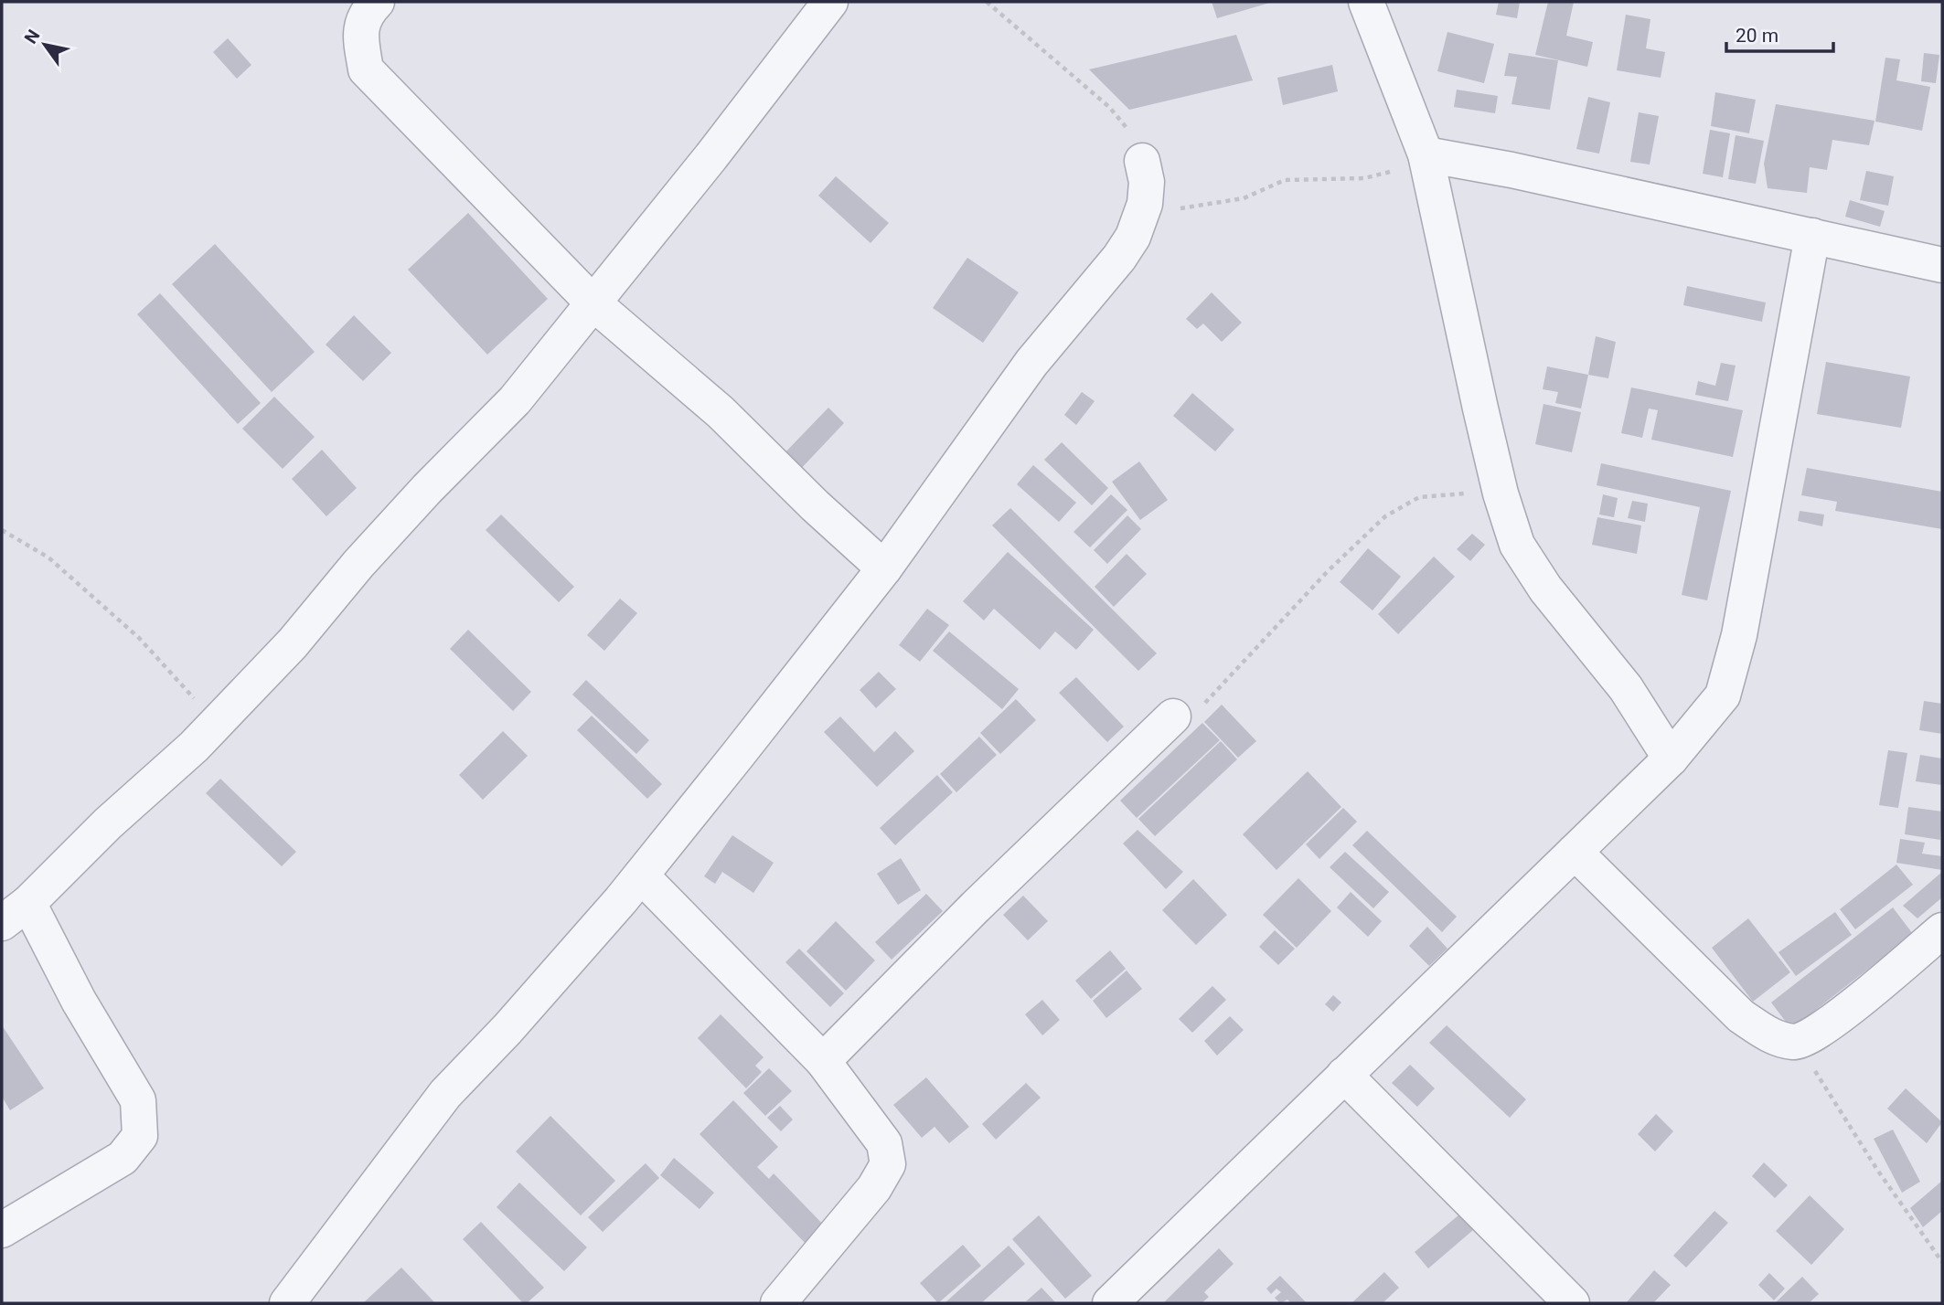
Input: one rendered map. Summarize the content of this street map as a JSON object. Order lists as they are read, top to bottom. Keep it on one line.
{"scale_bar":"20 m","north":"top left"}
